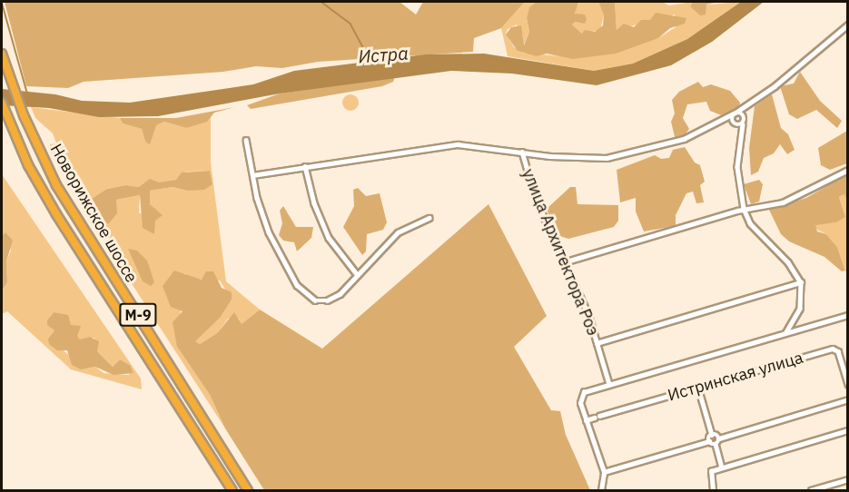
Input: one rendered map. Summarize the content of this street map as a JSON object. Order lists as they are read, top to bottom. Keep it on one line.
{"streets":{"highway":["Новорижское шоссе","М-9"],"street":["улица Архитектора Роэ","Истринская улица"]},"water":["Истра"]}
